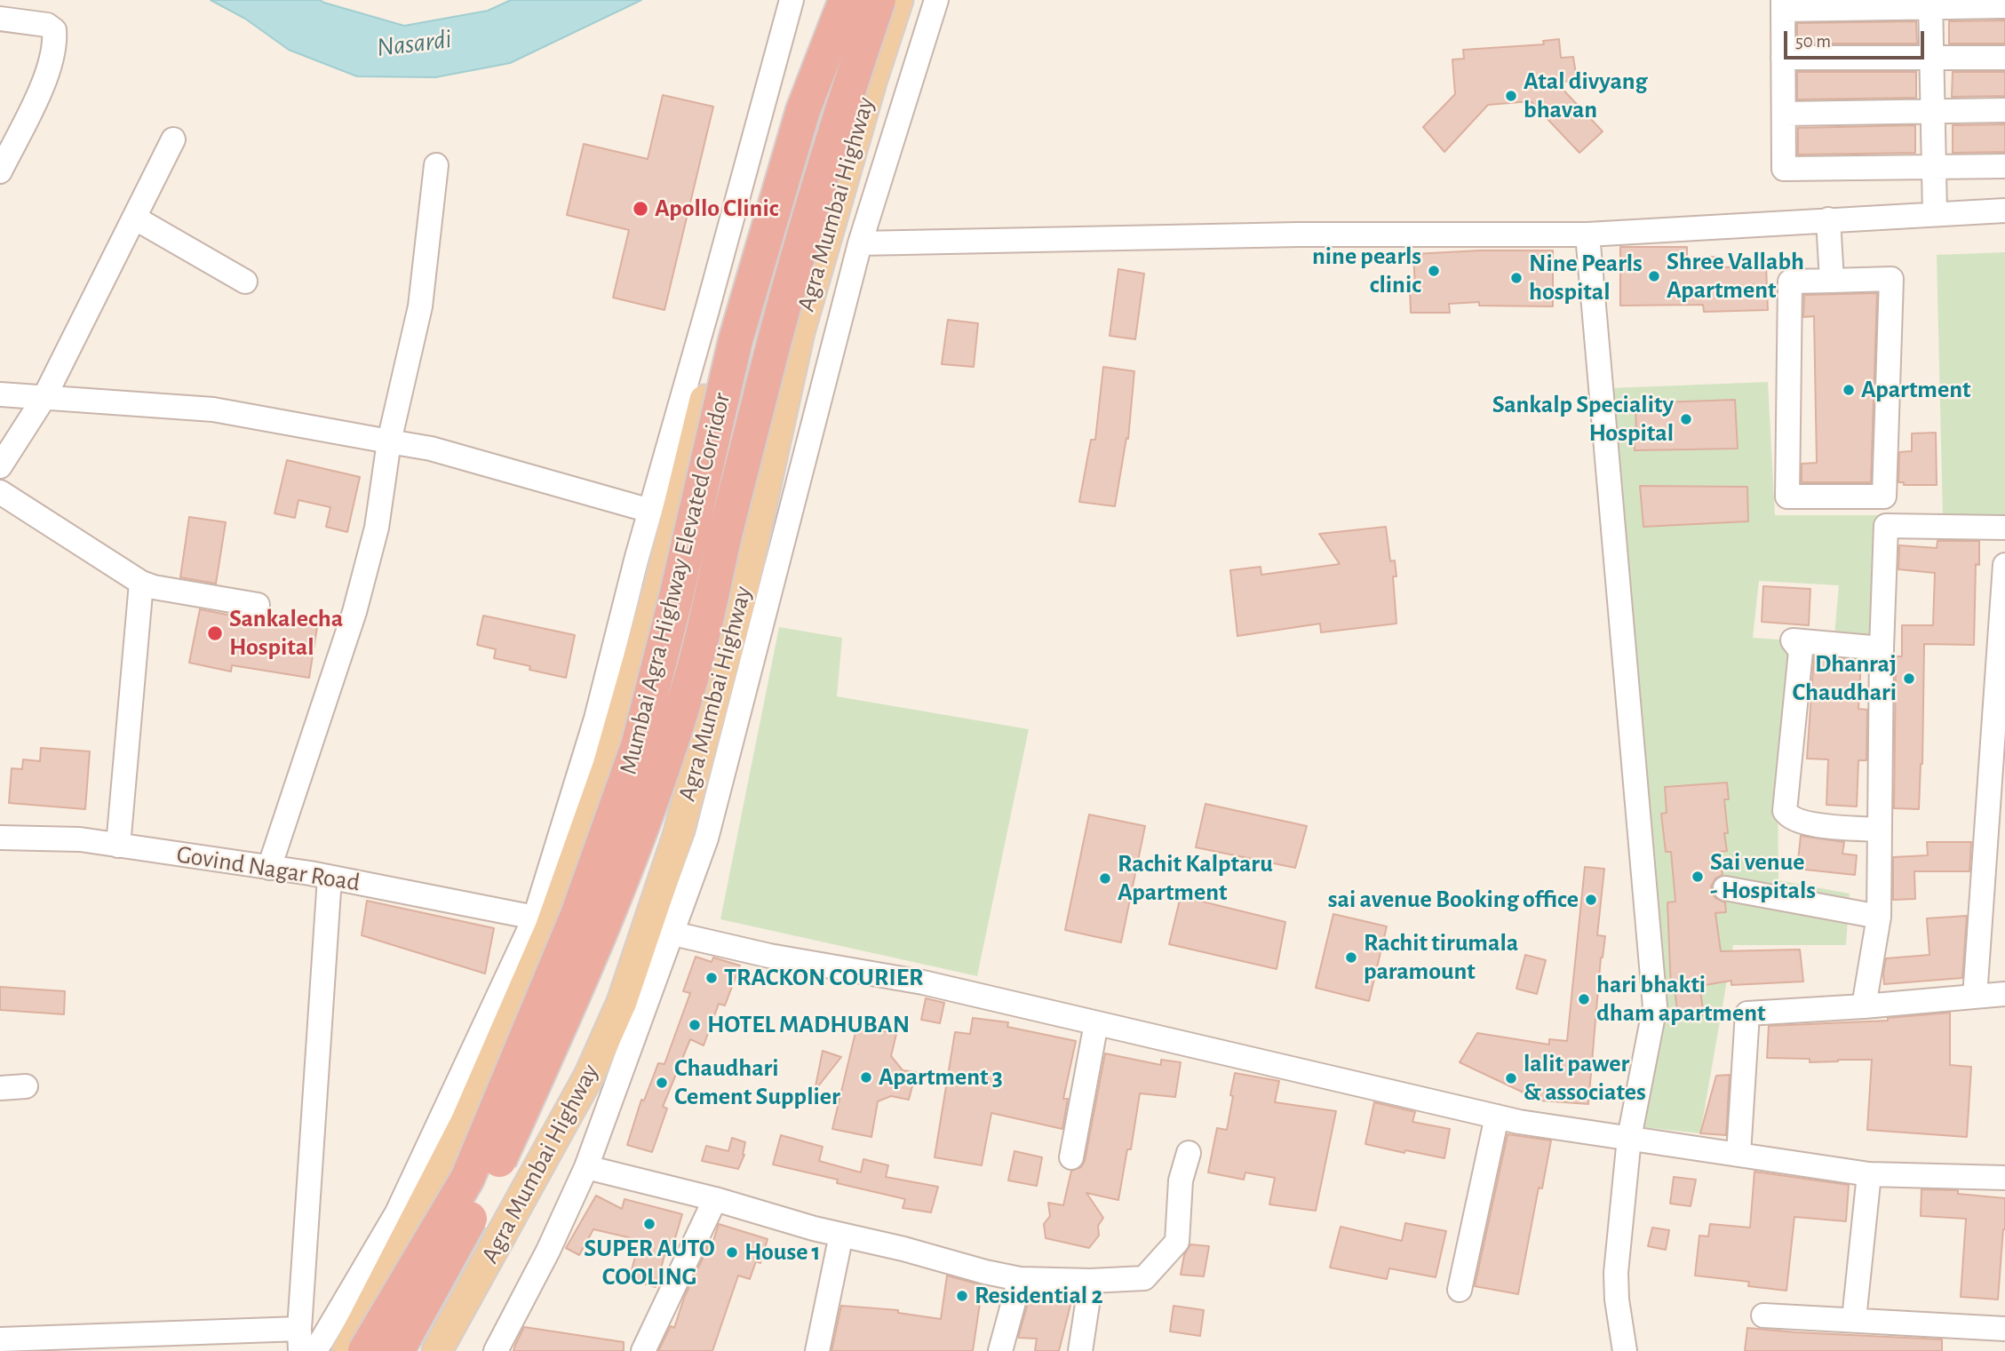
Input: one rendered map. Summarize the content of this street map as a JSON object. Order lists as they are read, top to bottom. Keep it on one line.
{"streets":{"highway":["Mumbai Agra Highway Elevated Corridor"],"main road":["Agra Mumbai Highway"],"street":["Govind Nagar Road"]},"water":["Nasardi"],"places":["Atal divyang bhavan","Apollo Clinic","nine pearls clinic","Shree Vallabh Apartment","Nine Pearls hospital","Apartment","Sankalp Speciality Hospital","Sankalecha Hospital","Dhanraj Chaudhari","Sai venue - Hospitals","Rachit Kalptaru Apartment","sai avenue Booking office","Rachit tirumala paramount","TRACKON COURIER","hari bhakti dham apartment","HOTEL MADHUBAN","Apartment 3","lalit pawer & associates","Chaudhari Cement Supplier","SUPER AUTO COOLING","House 1","Residential 2"],"scale_bar":"50 m"}
